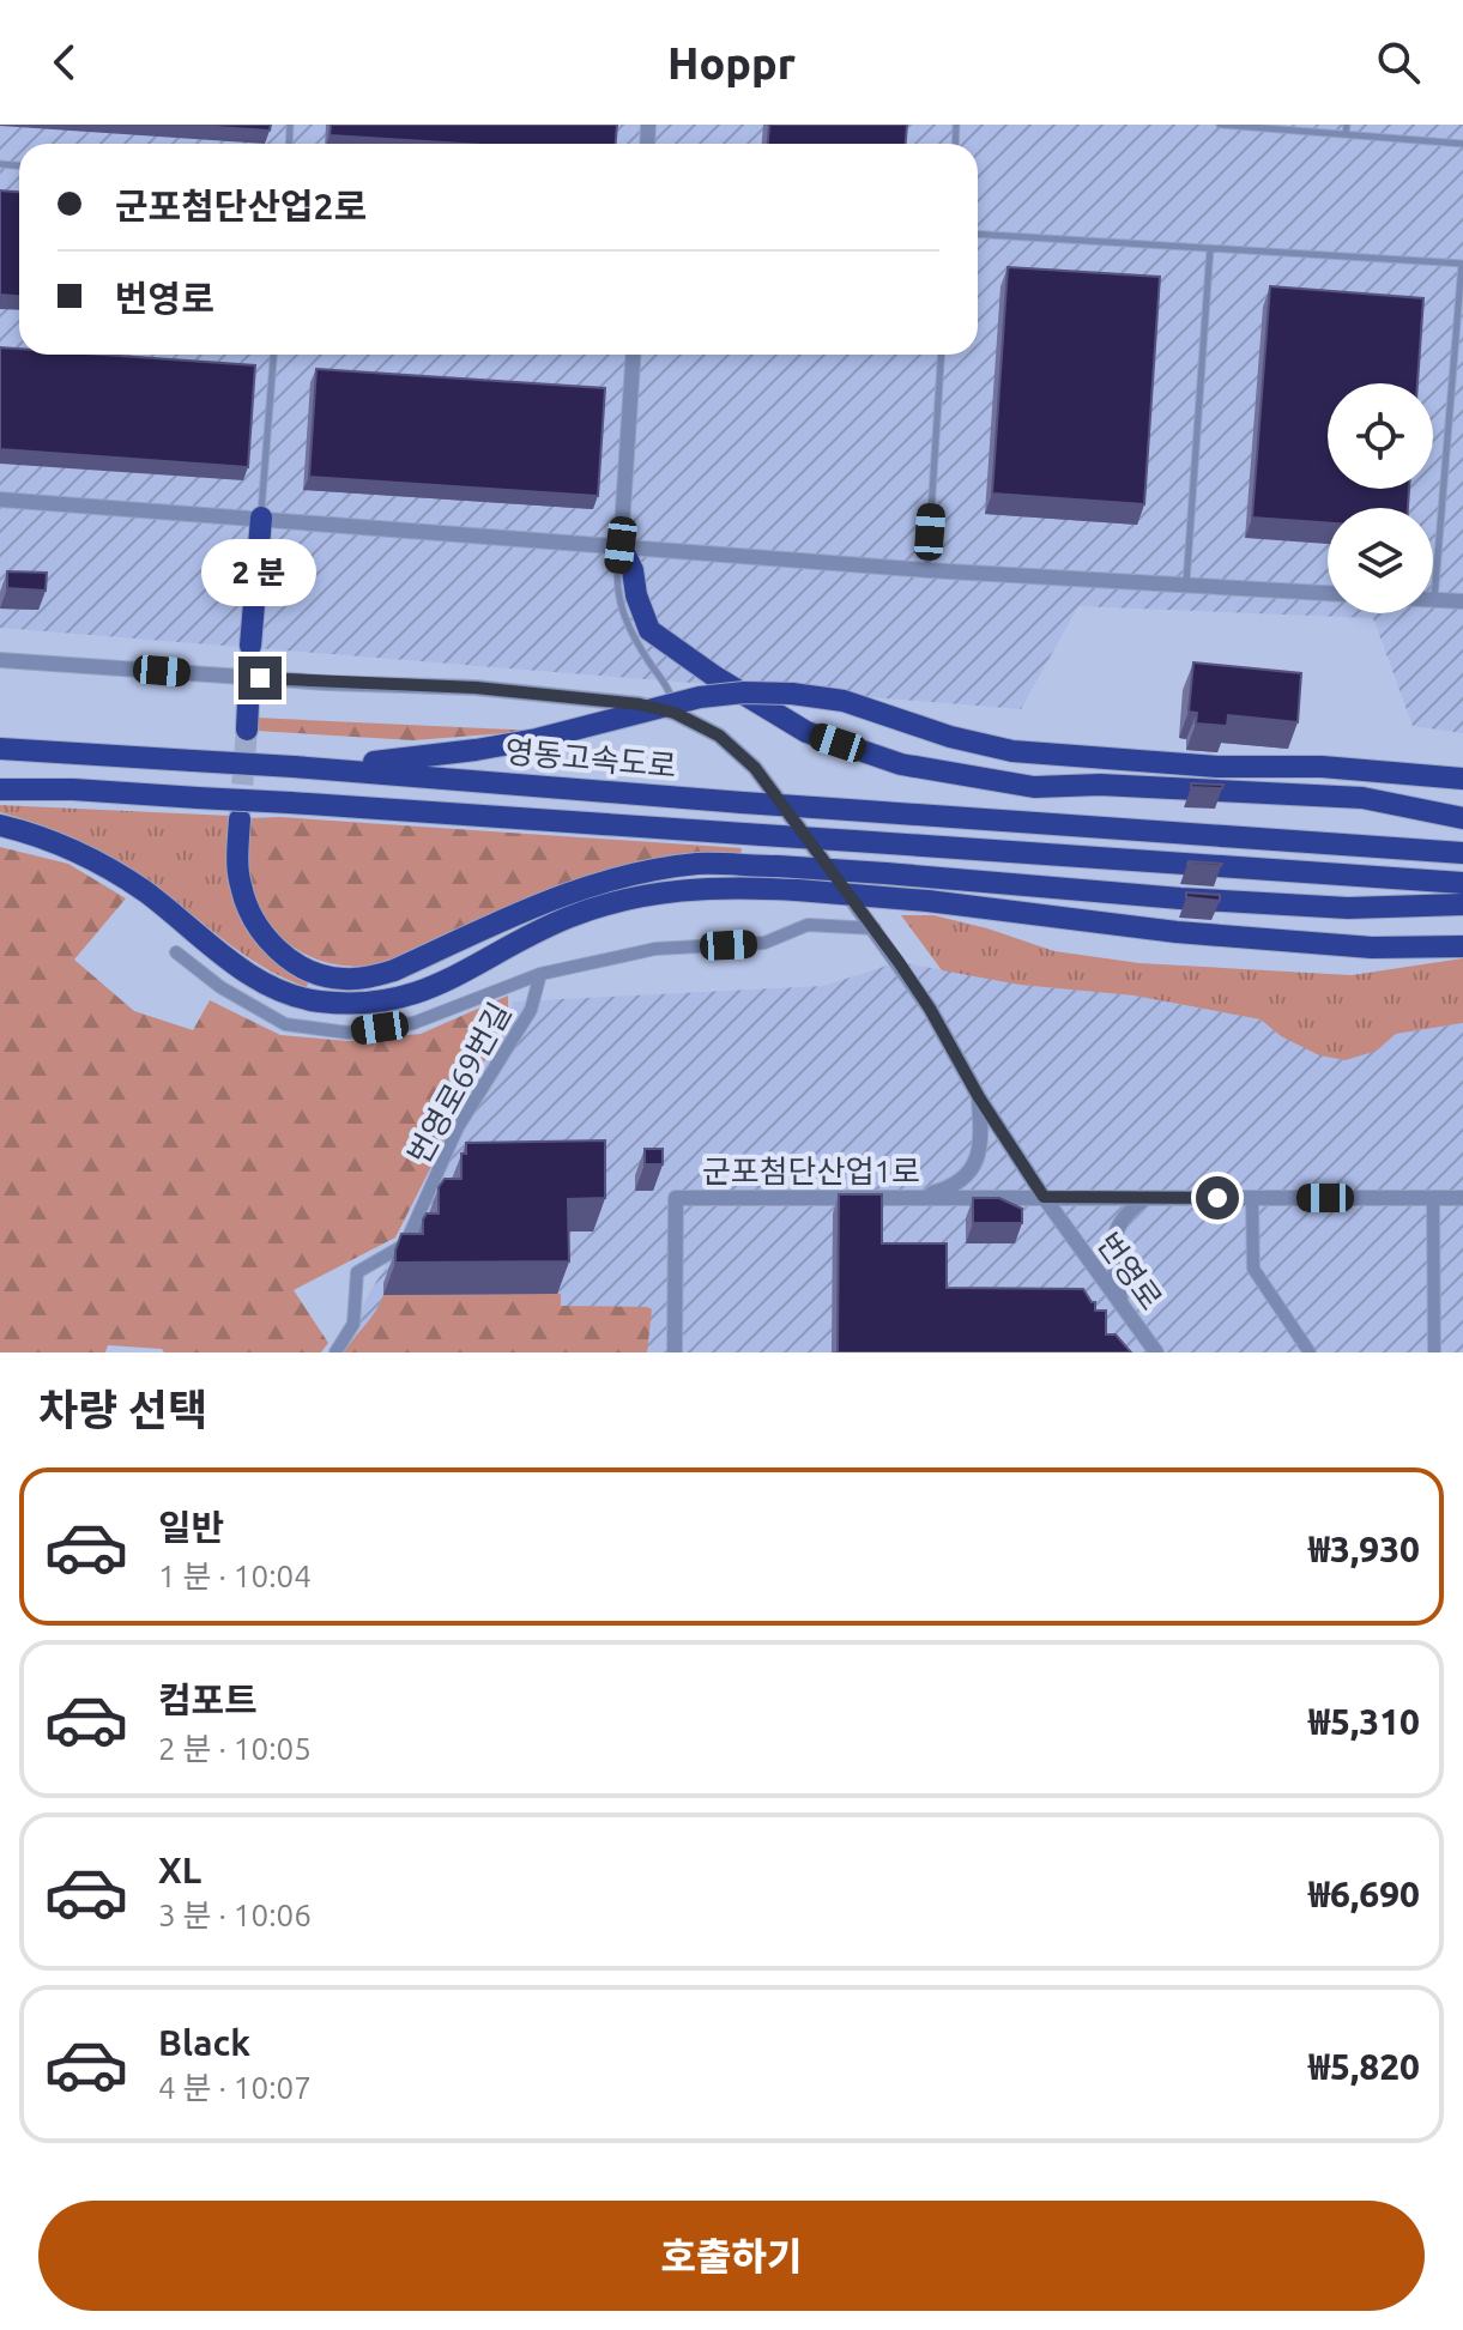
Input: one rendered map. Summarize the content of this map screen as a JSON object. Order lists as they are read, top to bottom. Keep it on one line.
{"streets":{"highway":["영동고속도로"],"street":["번영로69번길","군포첨단산업1로","번영로"]},"crossings":[["번영로69번길","번영로"],["군포첨단산업1로","번영로"]],"page":{"header":"Hoppr","banner":["군포첨단산업2로","번영로"],"bubble":"2 분","heading":"차량 선택","list":[{"name":"일반","note":"1 분 · 10:04","value":"₩3,930"},{"name":"컴포트","note":"2 분 · 10:05","value":"₩5,310"},{"name":"XL","note":"3 분 · 10:06","value":"₩6,690"},{"name":"Black","note":"4 분 · 10:07","value":"₩5,820"}],"buttons":"호출하기"}}
